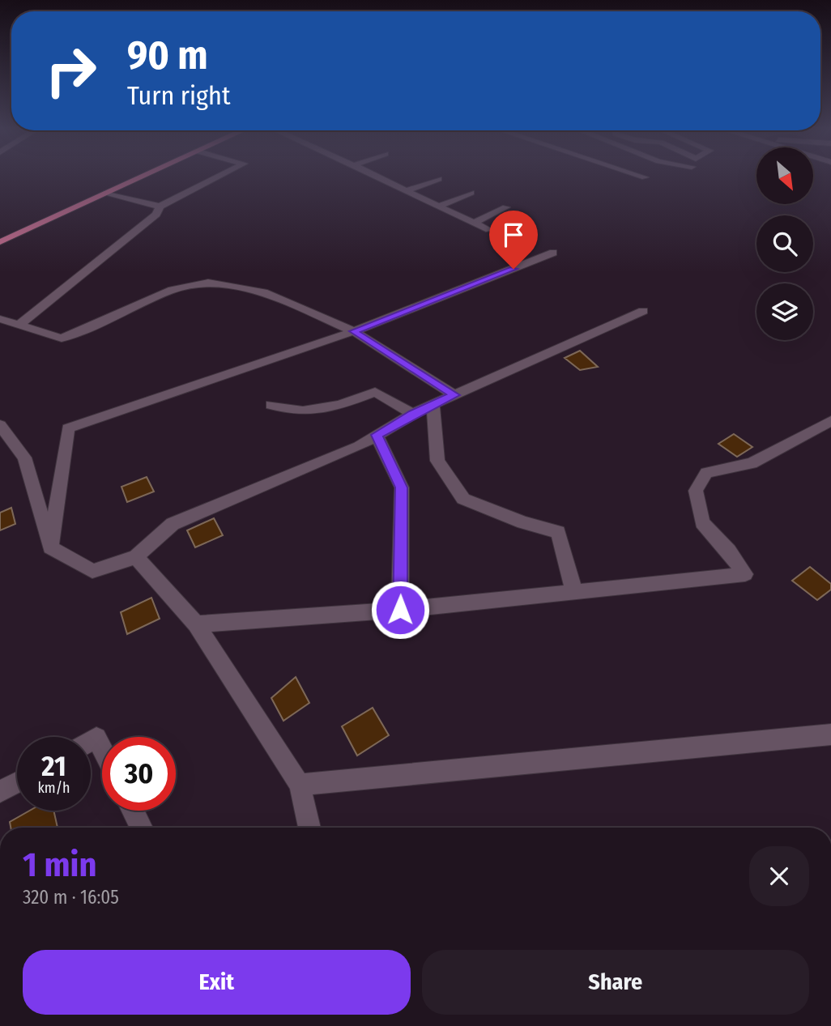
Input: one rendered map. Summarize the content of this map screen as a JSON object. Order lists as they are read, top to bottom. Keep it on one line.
{"north":"bottom right","page":{"turn":["90 m","Turn right"],"speed":"21 km/h","limit":"30","heading":["1 min","320 m · 16:05"],"buttons":["Exit","Share"]}}
